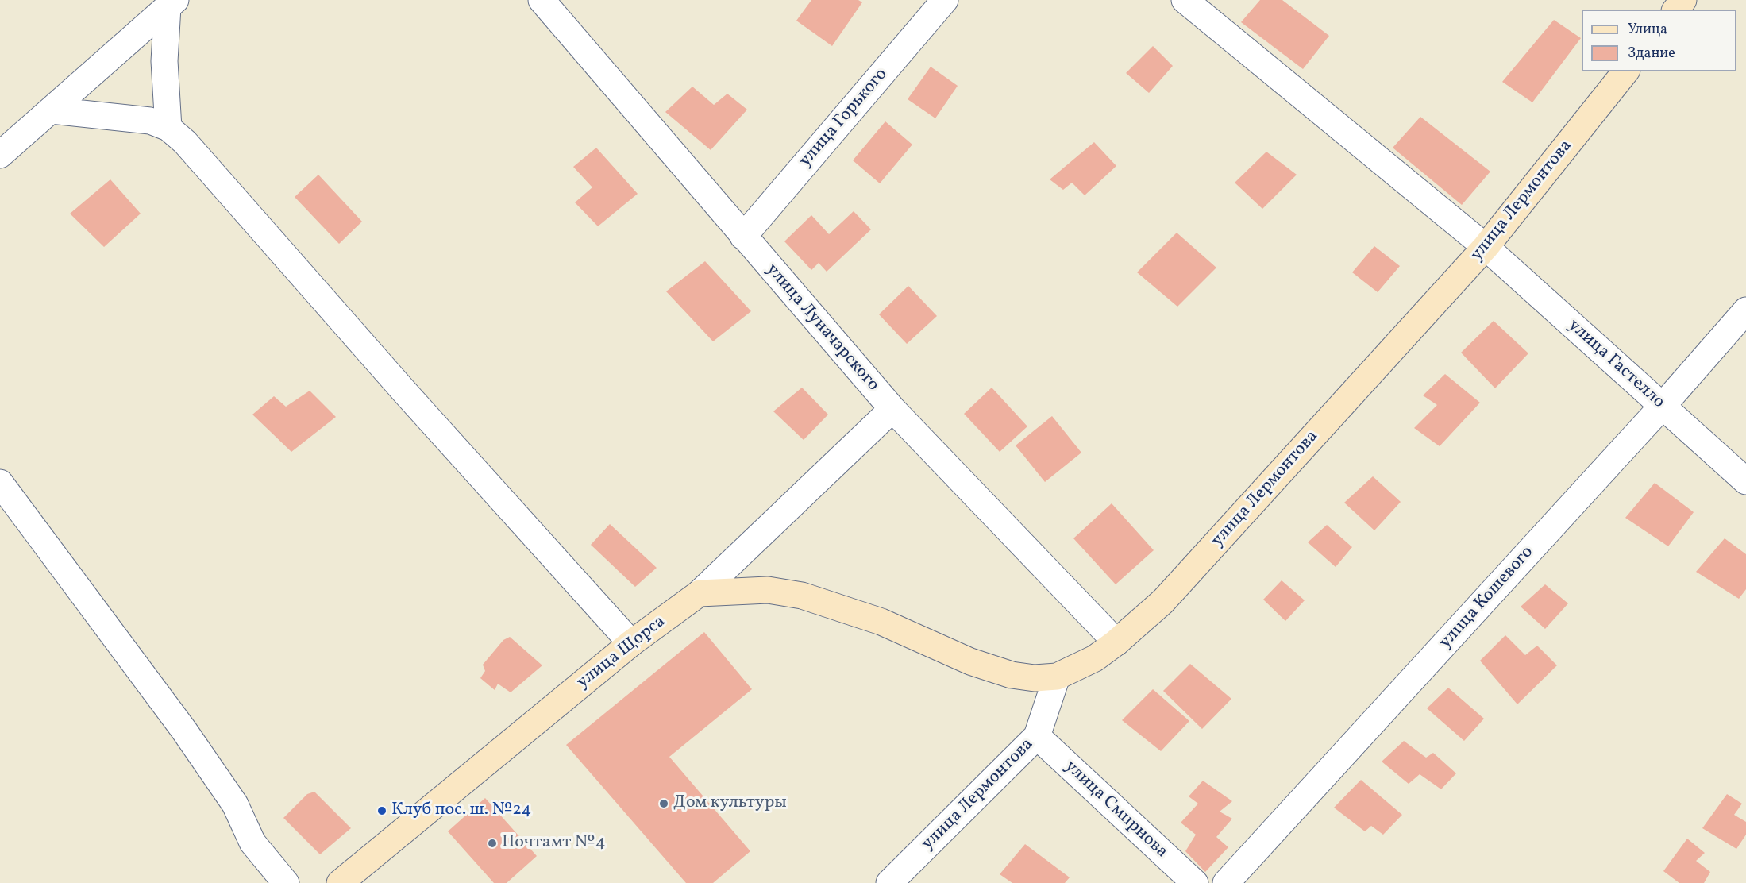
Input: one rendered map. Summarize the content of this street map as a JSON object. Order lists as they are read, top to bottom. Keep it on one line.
{"streets":{"street":["улица Горького","улица Лермонтова","улица Луначарского","улица Гастелло","улица Кошевого","улица Щорса","улица Смирнова"]},"crossings":[["улица Горького","улица Луначарского"],["улица Лермонтова","улица Луначарского"],["улица Лермонтова","улица Гастелло"],["улица Лермонтова","улица Смирнова"],["улица Луначарского","улица Щорса"],["улица Гастелло","улица Кошевого"]],"places":["Дом культуры","Клуб пос. ш. №24","Почтамт №4"],"legend":["Улица","Здание"]}
